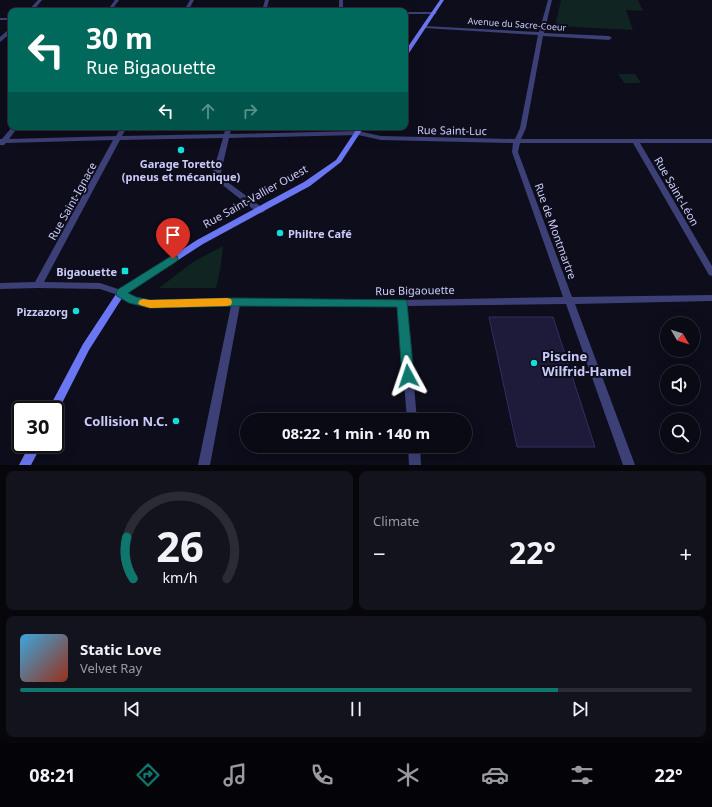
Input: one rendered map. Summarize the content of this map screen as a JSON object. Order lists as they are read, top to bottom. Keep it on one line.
{"streets":{"street":["Avenue du Sacre-Coeur","Rue Saint-Luc","Rue Saint-Léon","Rue Saint-Vallier Ouest","Rue Saint-Ignace","Rue de Montmartre","Rue Bigaouette"]},"crossings":[["Avenue du Sacre-Coeur","Rue de Montmartre"],["Rue Saint-Luc","Rue Saint-Léon"],["Rue Saint-Luc","Rue Saint-Vallier Ouest"],["Rue Saint-Luc","Rue Saint-Ignace"],["Rue Saint-Luc","Rue de Montmartre"],["Rue Saint-Vallier Ouest","Rue Bigaouette"],["Rue Saint-Ignace","Rue Bigaouette"],["Rue de Montmartre","Rue Bigaouette"]],"places":{"other":["Garage Toretto (pneus et mécanique)","Philtre Café","Pizzazorg","Piscine Wilfrid-Hamel","Collision N.C."],"transit":["Bigaouette"]},"north":"bottom right","page":{"turn":["30 m","Rue Bigaouette"],"limit":"30","trip":"08:22 · 1 min · 140 m","tile":"Climate","heat":["−","22°","+"],"song":["Static Love","Velvet Ray"],"tabs":["08:21","22°"],"gauge":["26","km/h"]}}
